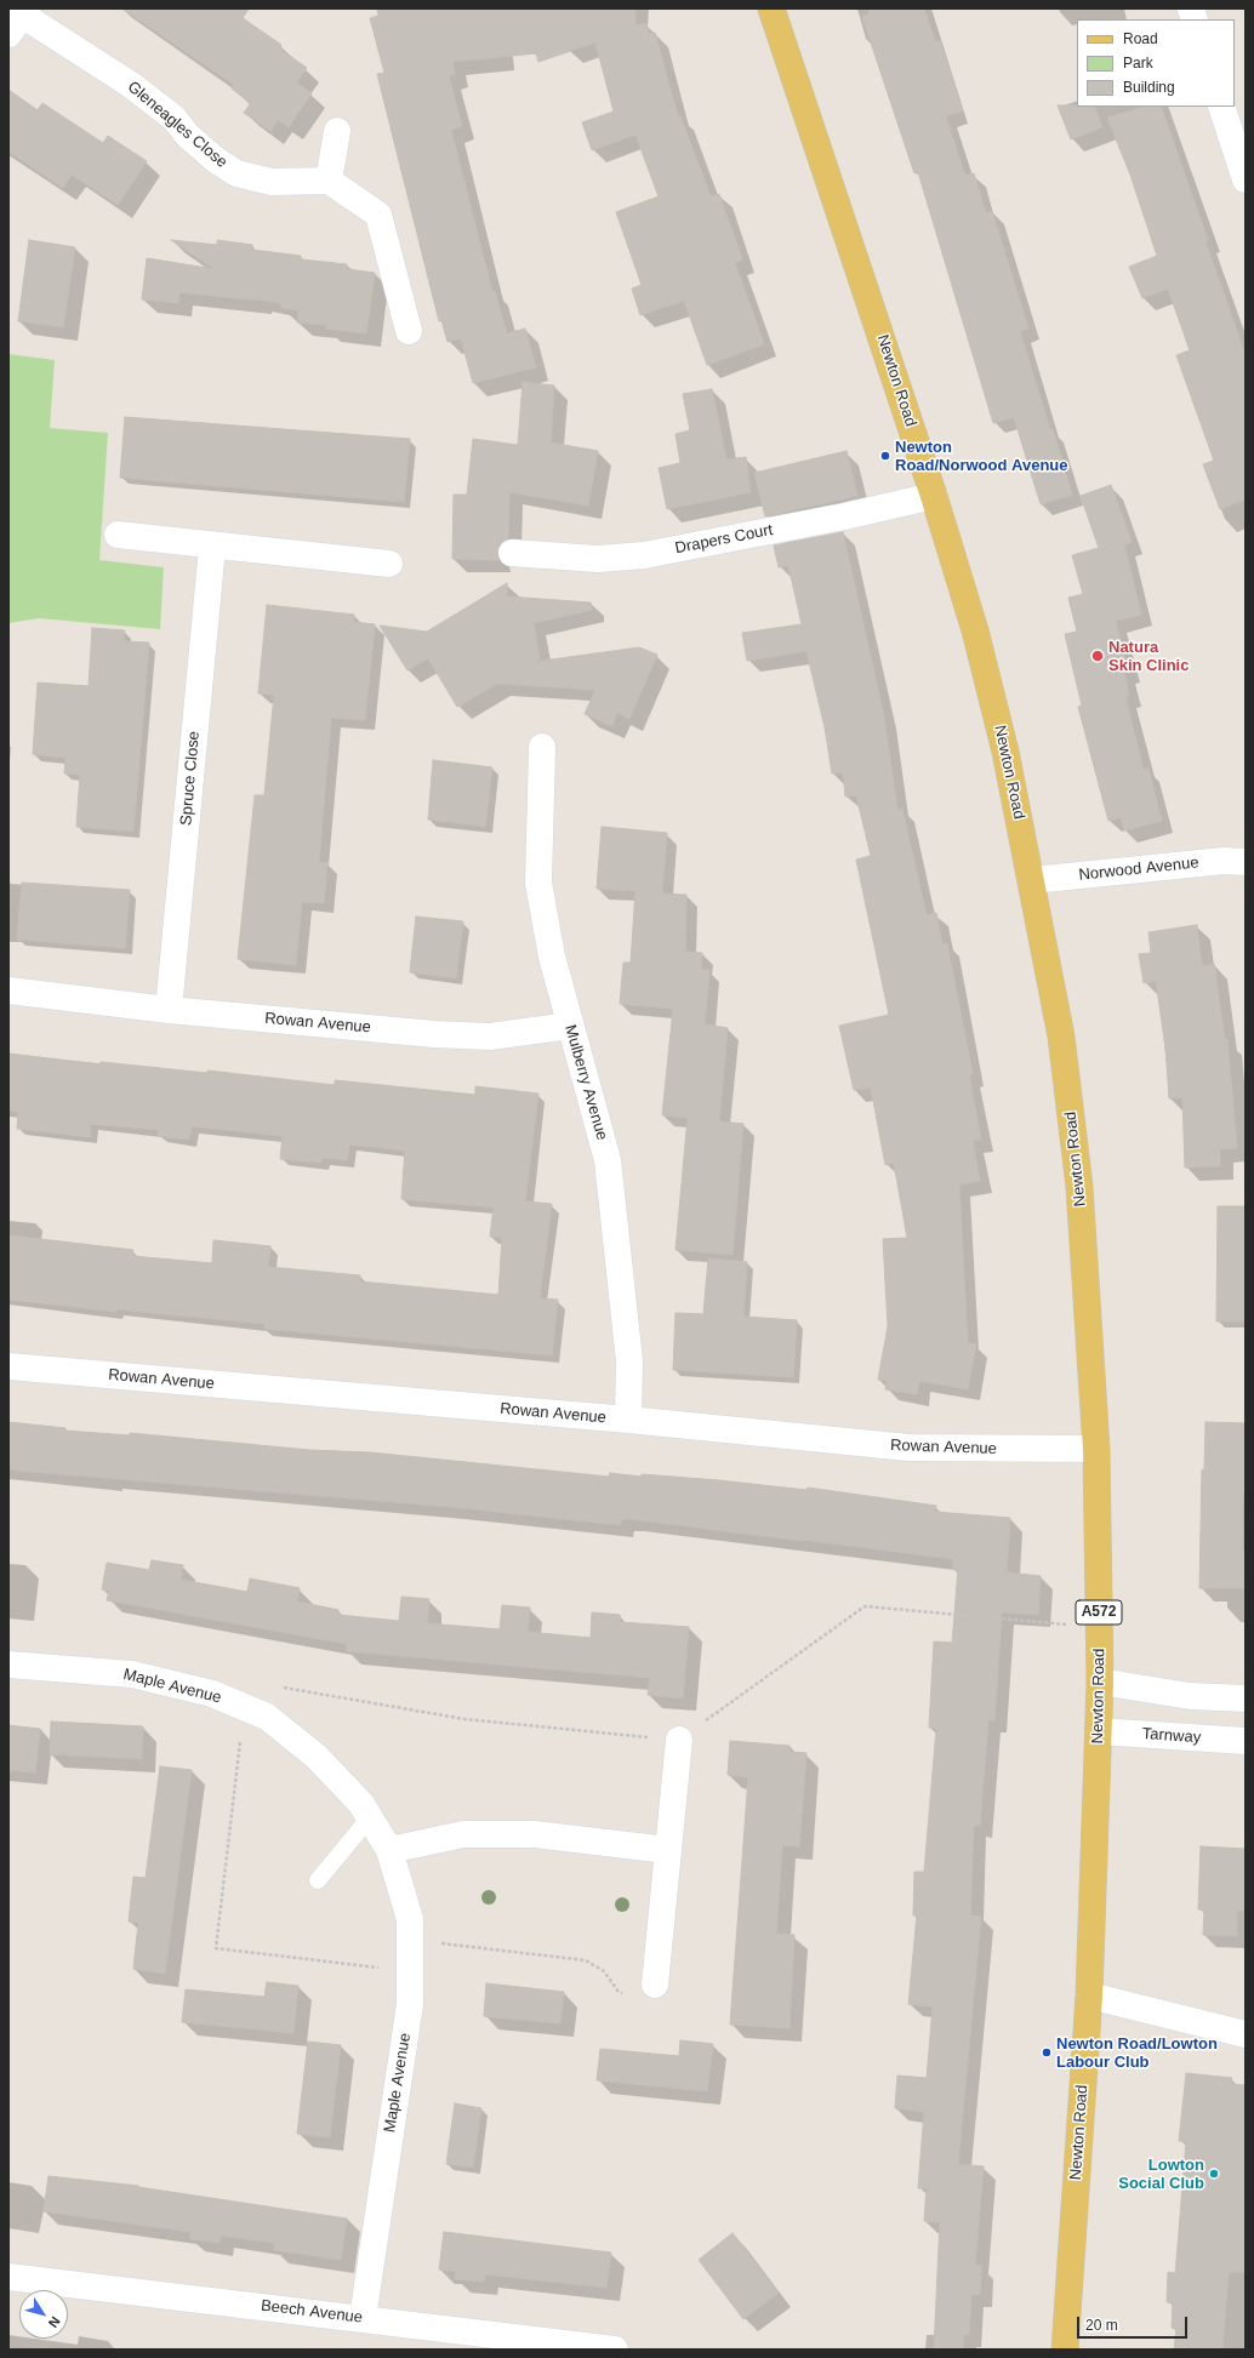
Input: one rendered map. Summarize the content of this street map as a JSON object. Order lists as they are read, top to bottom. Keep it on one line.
{"streets":{"main road":["Newton Road","A572"],"street":["Gleneagles Close","Drapers Court","Spruce Close","Norwood Avenue","Rowan Avenue","Mulberry Avenue","Maple Avenue","Tarnway","Beech Avenue"]},"crossings":[["Newton Road","Drapers Court"],["Newton Road","Norwood Avenue"],["Newton Road","Rowan Avenue"],["Newton Road","Tarnway"],["Spruce Close","Rowan Avenue"],["Rowan Avenue","Mulberry Avenue"],["Maple Avenue","Beech Avenue"]],"places":["Newton Road/Norwood Avenue","Natura Skin Clinic","Newton Road/Lowton Labour Club","Lowton Social Club"],"legend":["Road","Park","Building"],"scale_bar":"20 m","north":"bottom right"}
